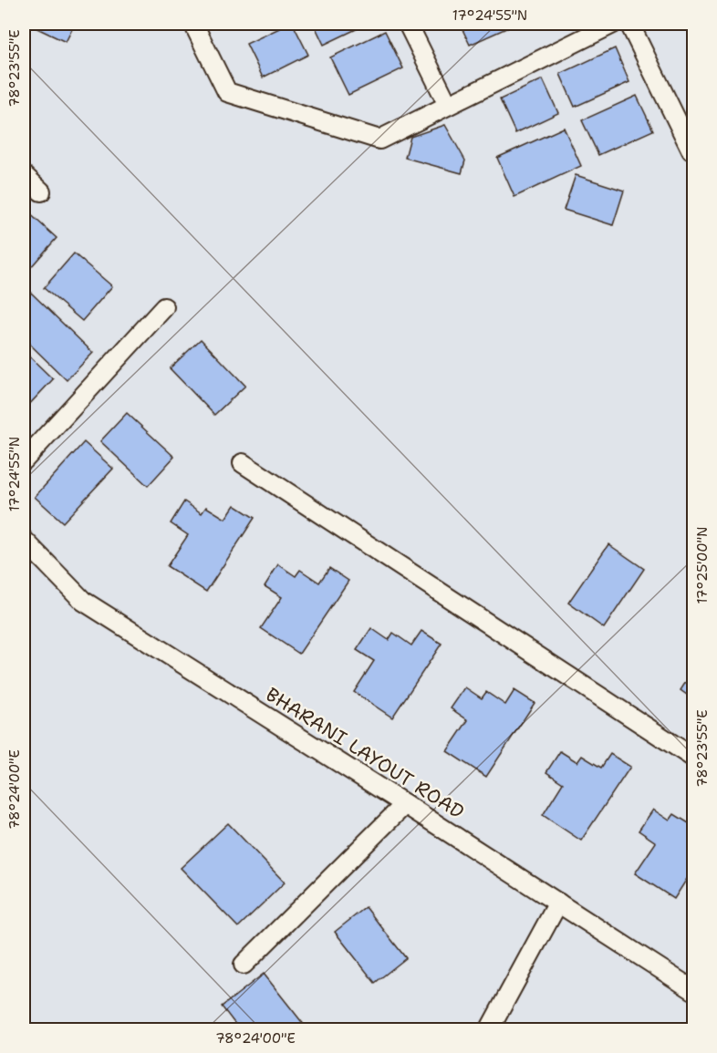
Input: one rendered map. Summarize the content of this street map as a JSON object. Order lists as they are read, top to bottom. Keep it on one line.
{"streets":{"street":["BHARANI LAYOUT ROAD"]},"coordinates":["17°24'55\"N","78°23'55\"E","17°25'00\"N","78°24'00\"E"]}
